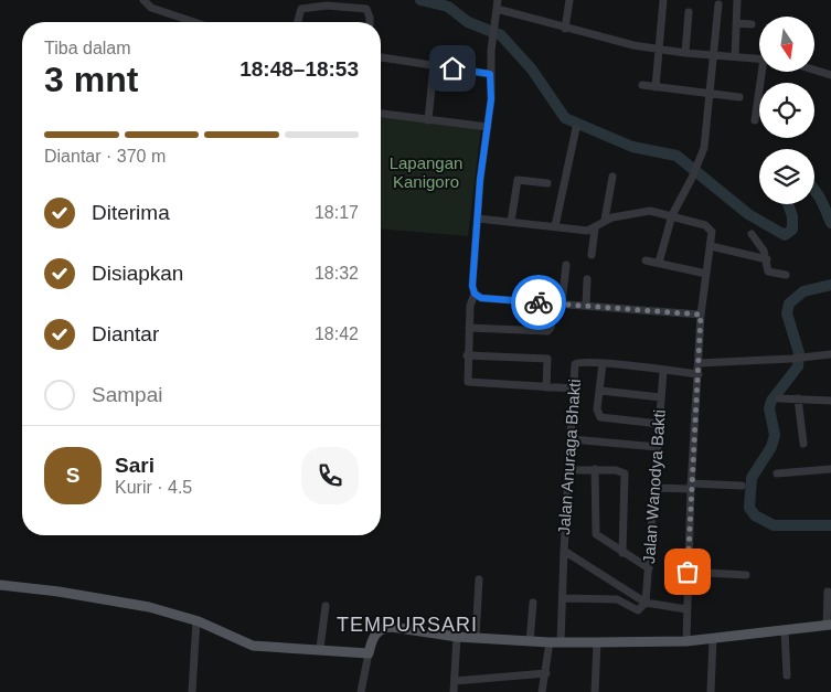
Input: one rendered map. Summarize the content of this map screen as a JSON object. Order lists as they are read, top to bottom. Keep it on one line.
{"streets":{"street":["Jalan Anuraga Bhakti","Jalan Wanodya Bakti"]},"districts":["TEMPURSARI"],"parks":["Lapangan Kanigoro"],"north":"bottom","page":{"heading":["3 mnt","Tiba dalam","18:48–18:53"],"panel":["Sari","Kurir · 4.5"],"bar":"Diantar · 370 m","list":[["Diterima","18:17"],["Disiapkan","18:32"],["Diantar","18:42"],"Sampai"],"round":"S"}}
